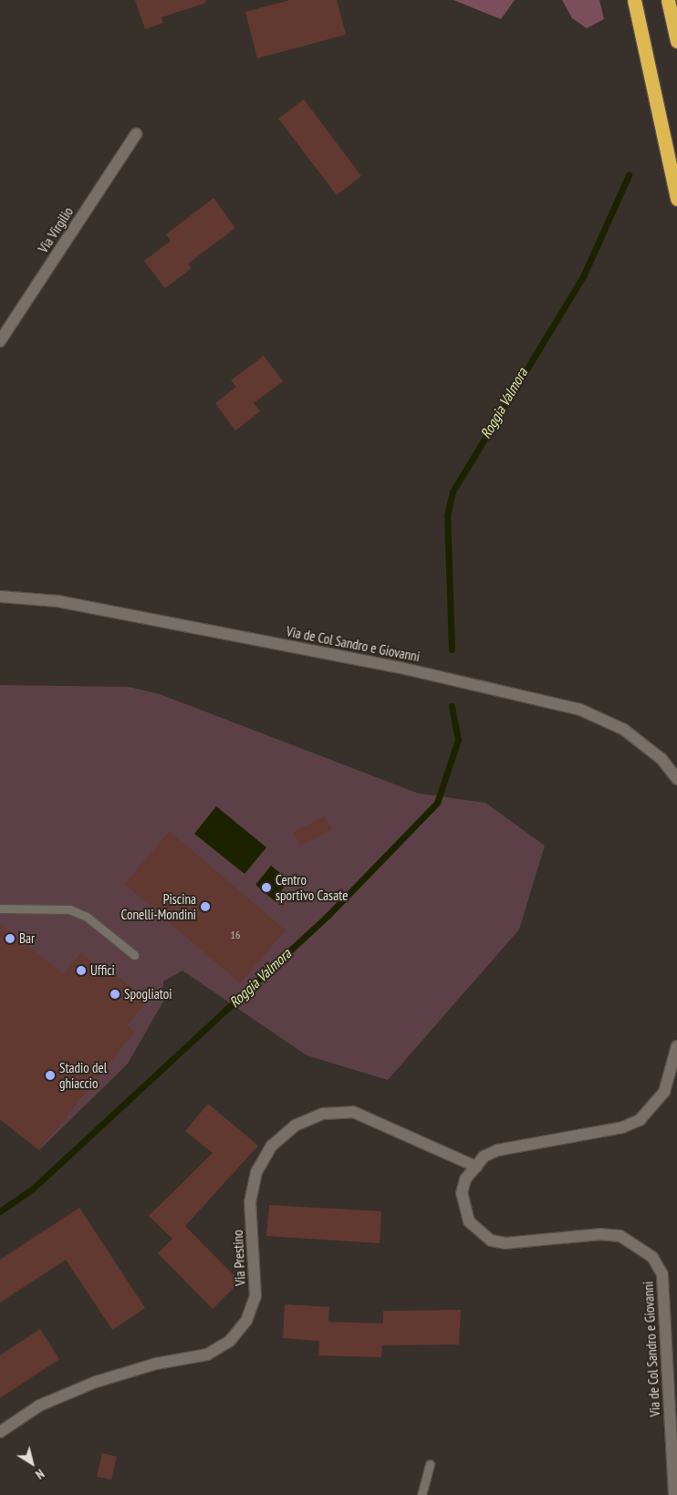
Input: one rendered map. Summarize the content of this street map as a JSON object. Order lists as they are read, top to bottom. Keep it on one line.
{"streets":{"street":["Via Virgilio","Via de Col Sandro e Giovanni","Via Prestino"]},"crossings":[["Via de Col Sandro e Giovanni","Via Prestino"]],"water":["Roggia Valmora"],"places":["Centro sportivo Casate","Piscina Conelli-Mondini","Bar","Uffici","Spogliatoi","Stadio del ghiaccio"],"house_numbers":["16"],"north":"bottom right"}
